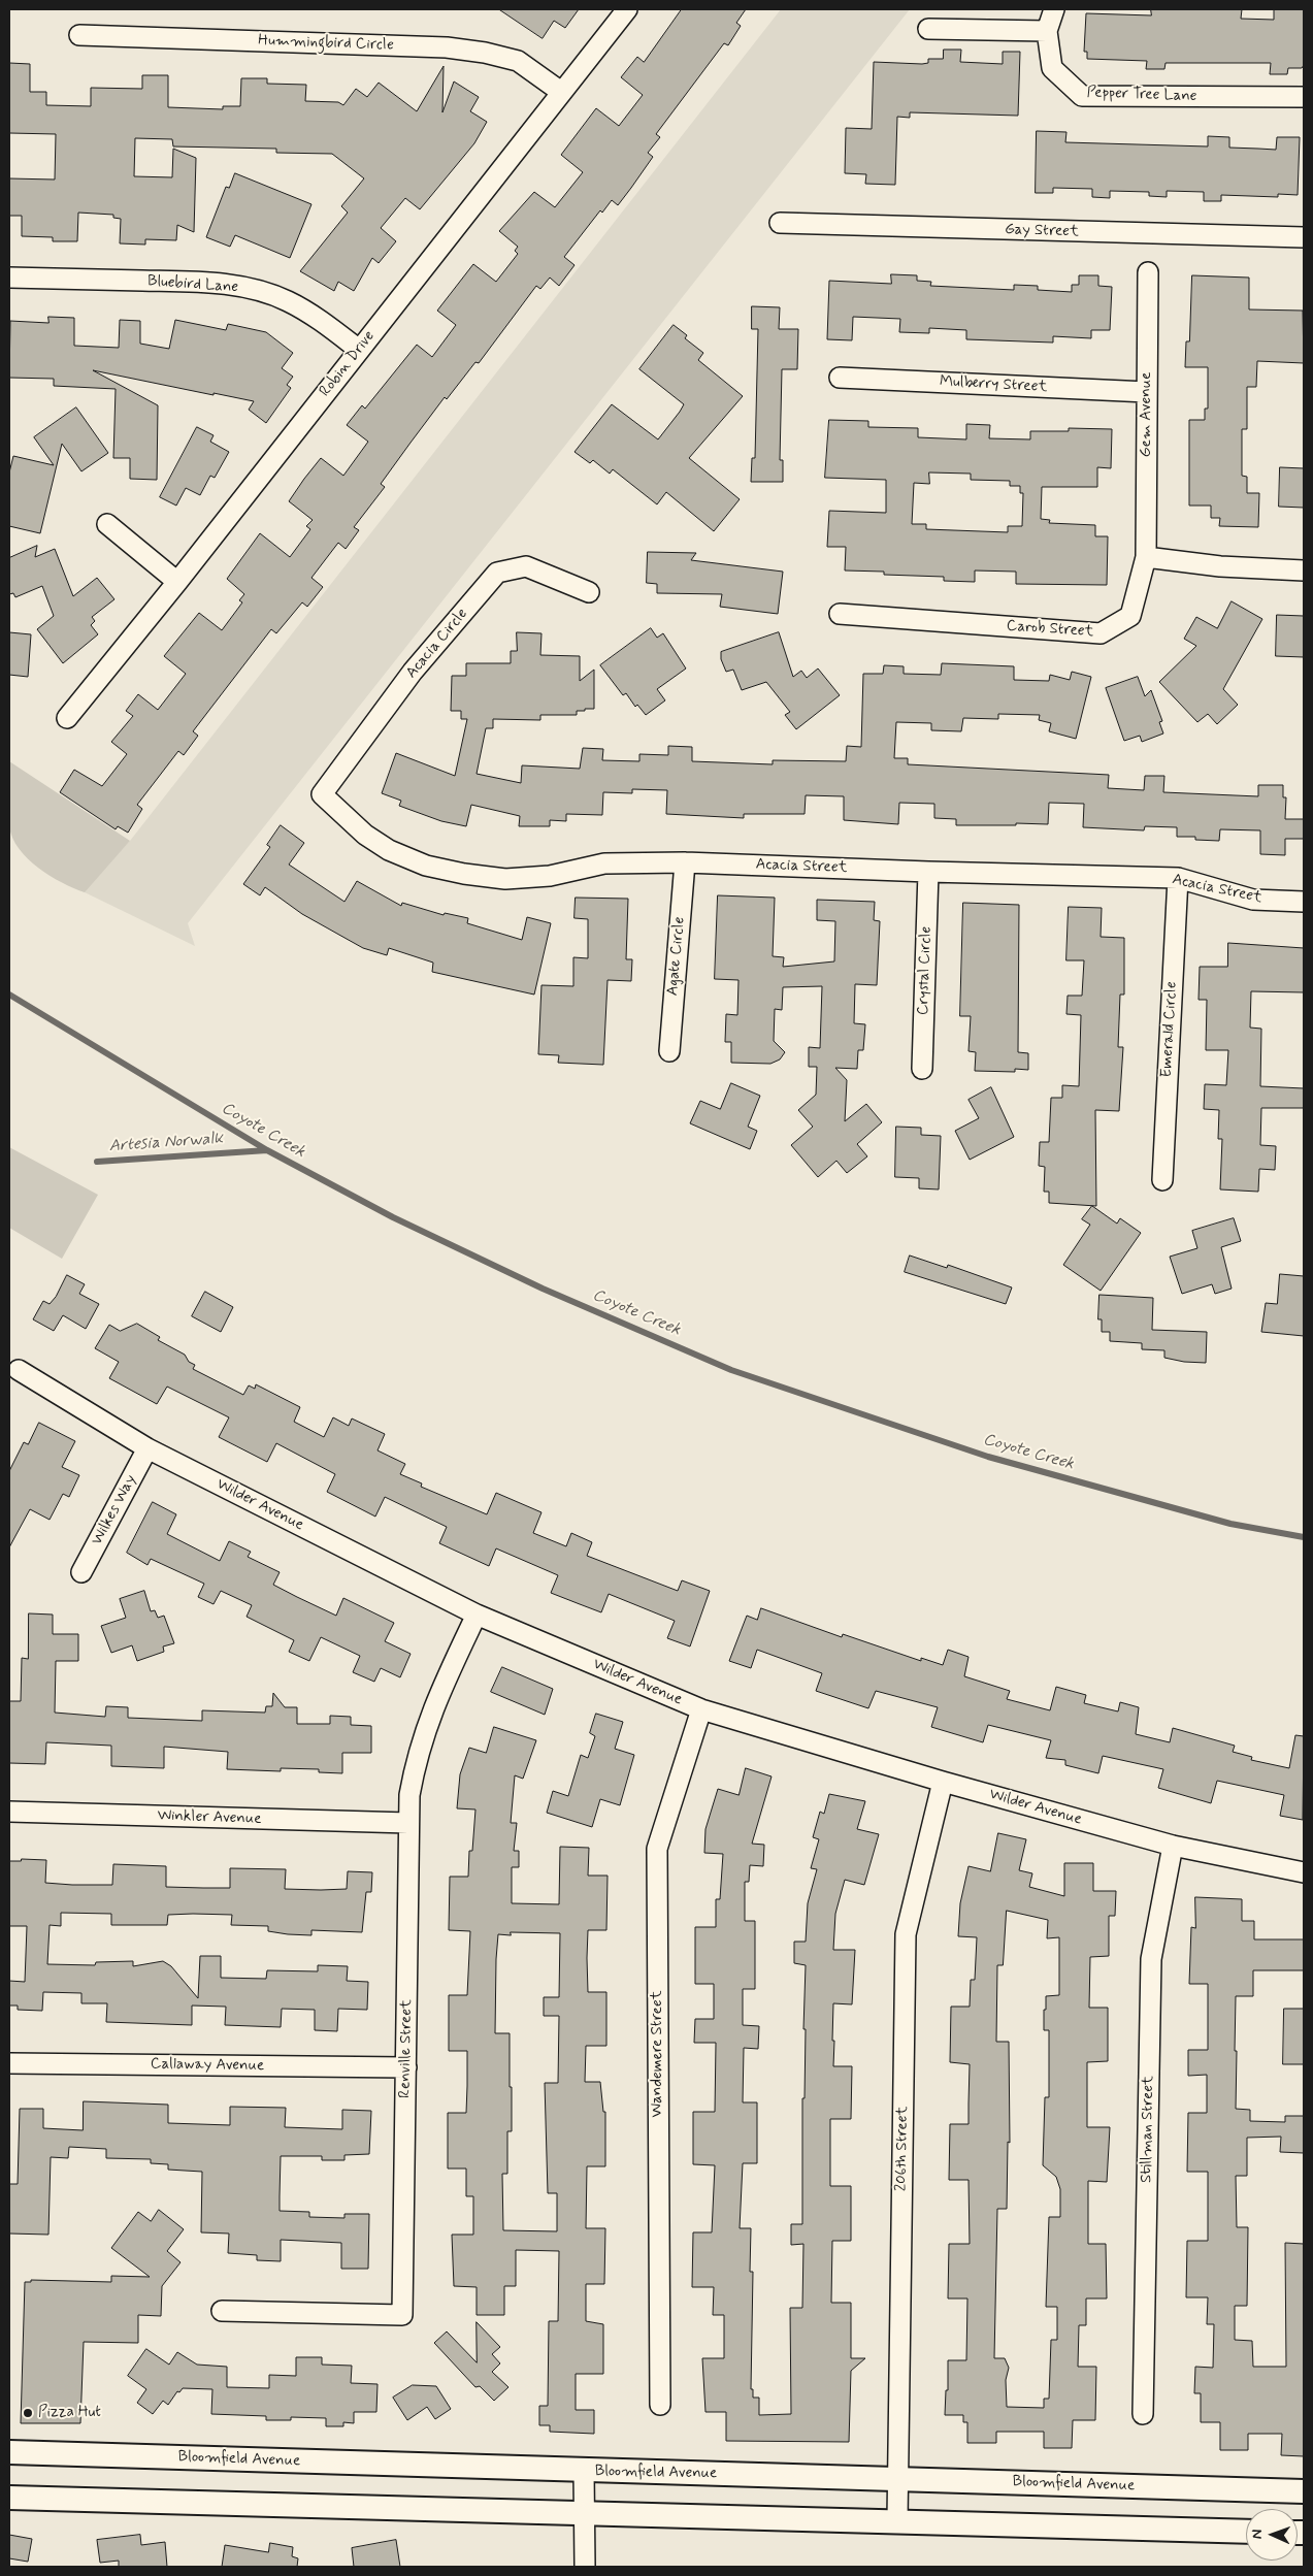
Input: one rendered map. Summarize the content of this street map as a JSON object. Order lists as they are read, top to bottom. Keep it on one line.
{"streets":{"street":["Hummingbird Circle","Pepper Tree Lane","Gay Street","Bluebird Lane","Robin Drive","Mulberry Street","Gem Avenue","Carob Street","Acacia Circle","Acacia Street","Agate Circle","Crystal Circle","Emerald Circle","Wilder Avenue","Wilkes Way","Winkler Avenue","Renville Street","Wandemere Street","Callaway Avenue","Stillman Street","206th Street","Bloomfield Avenue"]},"crossings":[["Hummingbird Circle","Robin Drive"],["Bluebird Lane","Robin Drive"],["Mulberry Street","Gem Avenue"],["Gem Avenue","Carob Street"],["Acacia Circle","Acacia Street"],["Acacia Street","Agate Circle"],["Acacia Street","Crystal Circle"],["Acacia Street","Emerald Circle"],["Wilder Avenue","Wilkes Way"],["Wilder Avenue","Renville Street"],["Wilder Avenue","Wandemere Street"],["Wilder Avenue","Stillman Street"],["Wilder Avenue","206th Street"],["Winkler Avenue","Renville Street"],["Renville Street","Callaway Avenue"],["206th Street","Bloomfield Avenue"]],"water":["Coyote Creek","Artesia Norwalk"],"places":["Pizza Hut"],"north":"left"}
